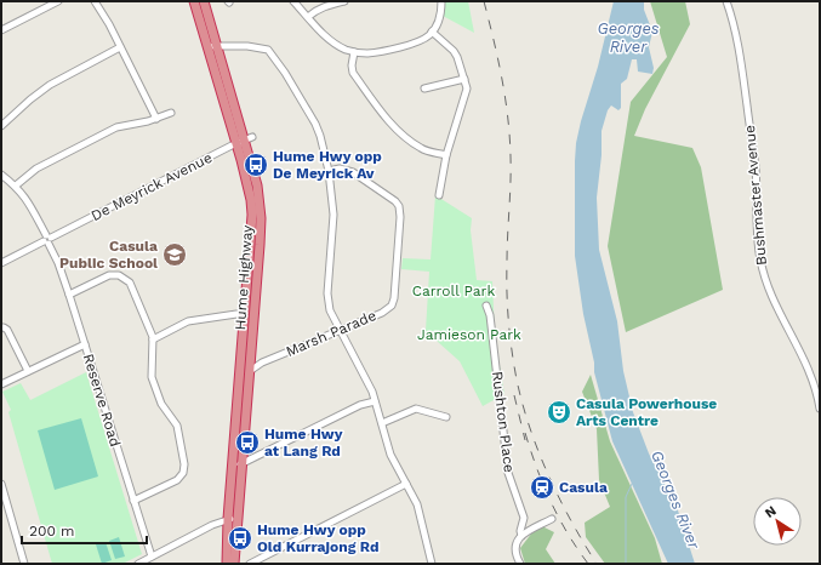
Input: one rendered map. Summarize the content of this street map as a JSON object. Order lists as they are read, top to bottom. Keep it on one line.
{"streets":{"highway":["Hume Highway"],"street":["De Meyrick Avenue","Bushmaster Avenue","Marsh Parade","Reserve Road","Rushton Place"]},"crossings":[["De Meyrick Avenue","Hume Highway"],["De Meyrick Avenue","Reserve Road"],["Hume Highway","Marsh Parade"]],"water":["Georges River"],"parks":["Carroll Park","Jamieson Park"],"places":{"bus stop":["Hume Hwy opp De Meyrick Av","Hume Hwy at Lang Rd","Hume Hwy opp Old Kurrajong Rd"],"school or university":["Casula Public School"],"theatre":["Casula Powerhouse Arts Centre"],"station":["Casula"]},"scale_bar":"200 m","north":"top left"}
